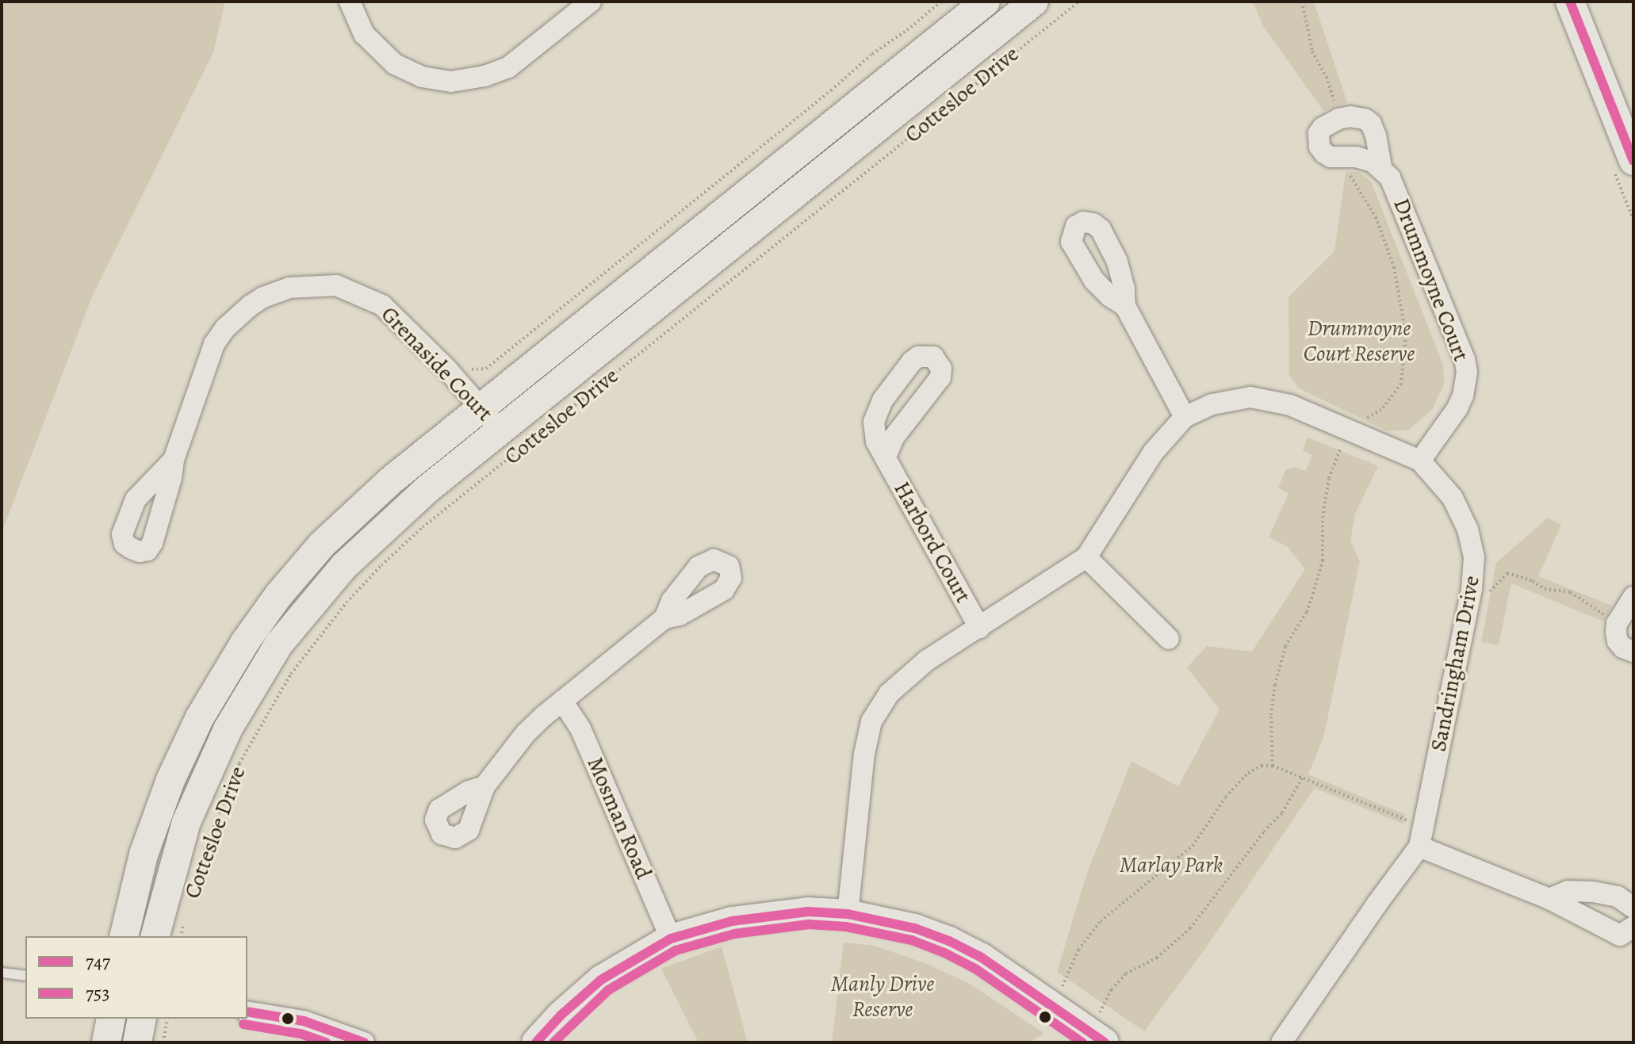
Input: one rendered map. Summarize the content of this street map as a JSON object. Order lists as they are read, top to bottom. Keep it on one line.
{"streets":{"main road":["Cottesloe Drive"],"street":["Drummoyne Court","Grenaside Court","Harbord Court","Sandringham Drive","Mosman Road"]},"crossings":[["Cottesloe Drive","Grenaside Court"],["Drummoyne Court","Sandringham Drive"],["Harbord Court","Sandringham Drive"]],"parks":["Drummoyne Court Reserve","Marlay Park","Manly Drive Reserve"],"lines":["transit line 747","transit line 753"],"legend":["747","753"]}
